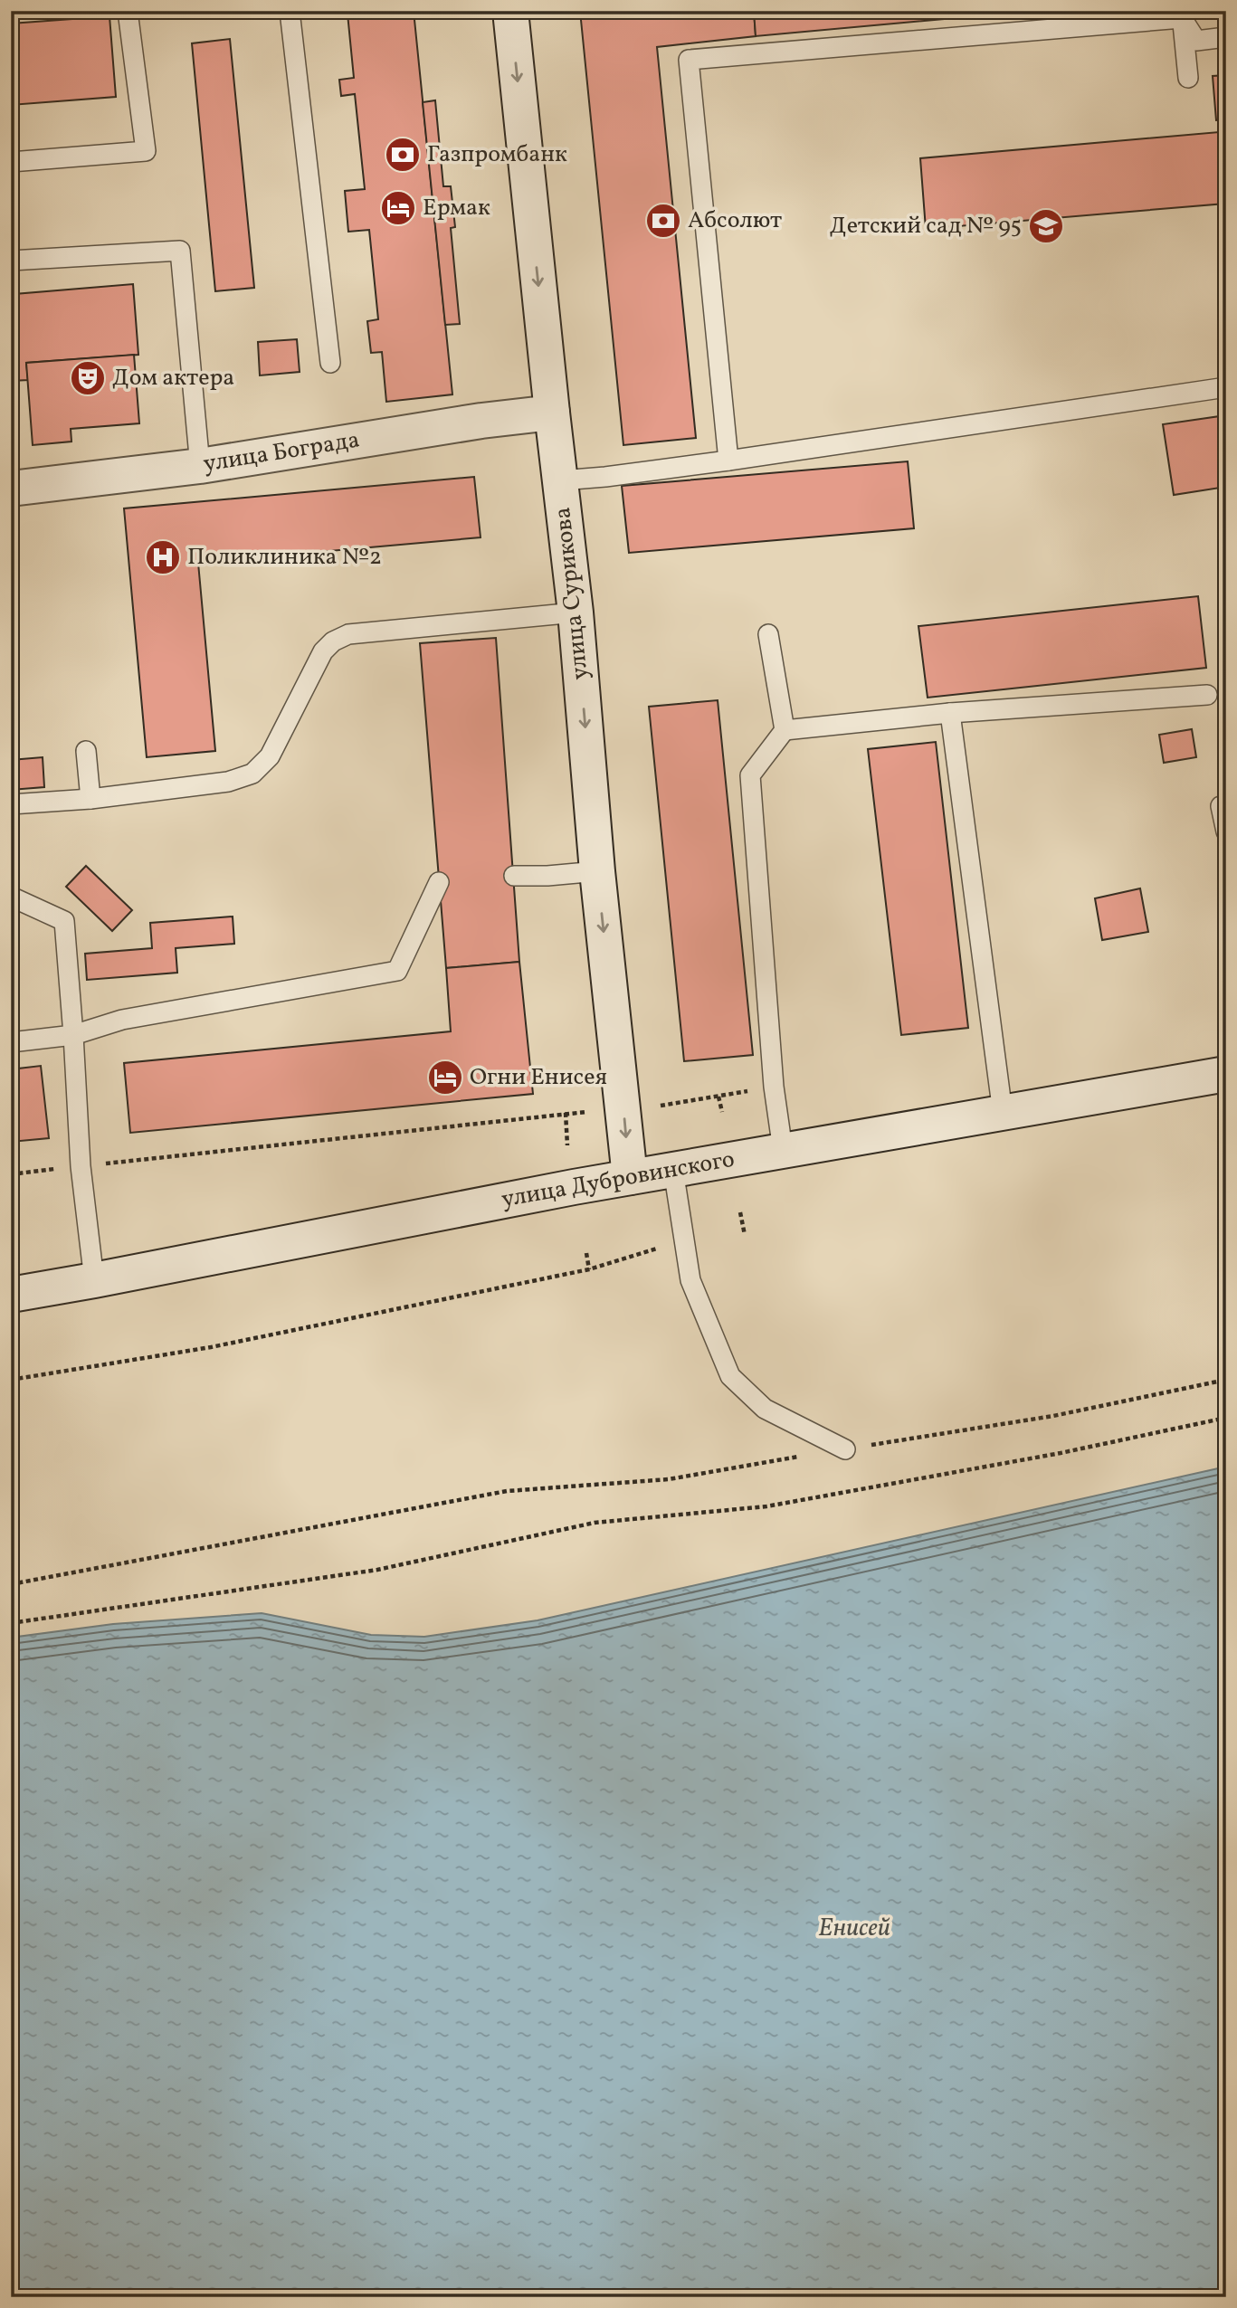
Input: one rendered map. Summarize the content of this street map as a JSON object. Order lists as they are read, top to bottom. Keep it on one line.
{"streets":{"main road":["улица Бограда","улица Сурикова","улица Дубровинского"]},"crossings":[["улица Бограда","улица Сурикова"],["улица Сурикова","улица Дубровинского"]],"one_way":["улица Сурикова"],"water":["Енисей"],"places":{"bank":["Газпромбанк","Абсолют"],"hotel":["Ермак","Огни Енисея"],"school or university":["Детский сад № 95"],"theatre":["Дом актера"],"hospital":["Поликлиника №2"]}}
